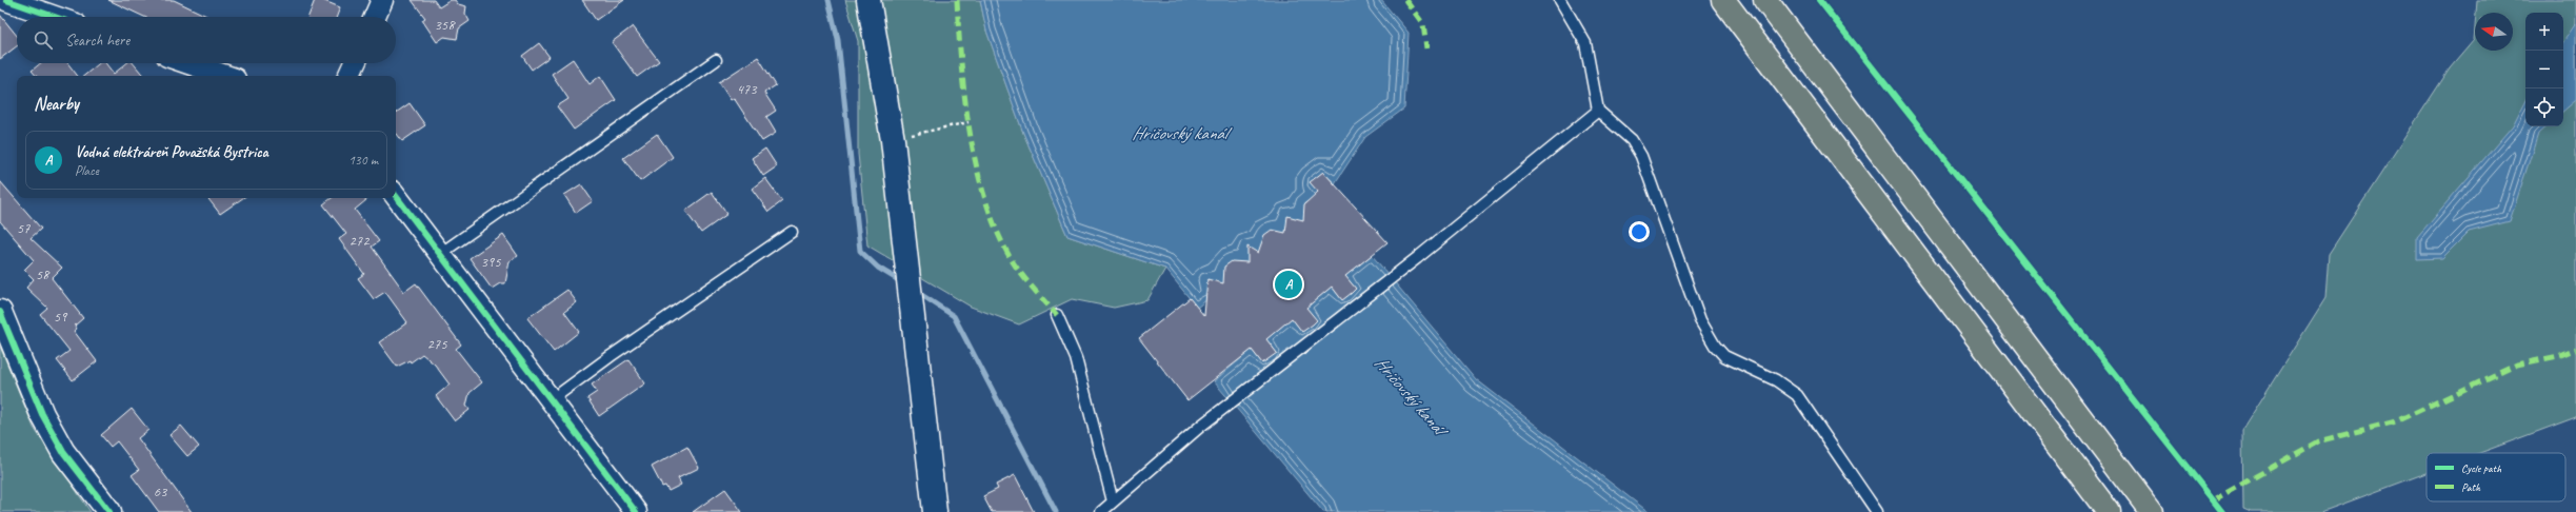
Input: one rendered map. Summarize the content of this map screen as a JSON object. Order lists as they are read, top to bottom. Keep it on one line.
{"water":["Hričovský kanál"],"house_numbers":["358","473","57","272","395","58","59","275","63"],"legend":["Cycle path","Path"],"north":"left","page":{"map_buttons":["+","−"],"search":"Search here","heading":"Nearby","list":[{"mark":"A","name":"Vodná elektráreň Považská Bystrica","note":"Place","value":"130 m"}],"pins":"A"}}
